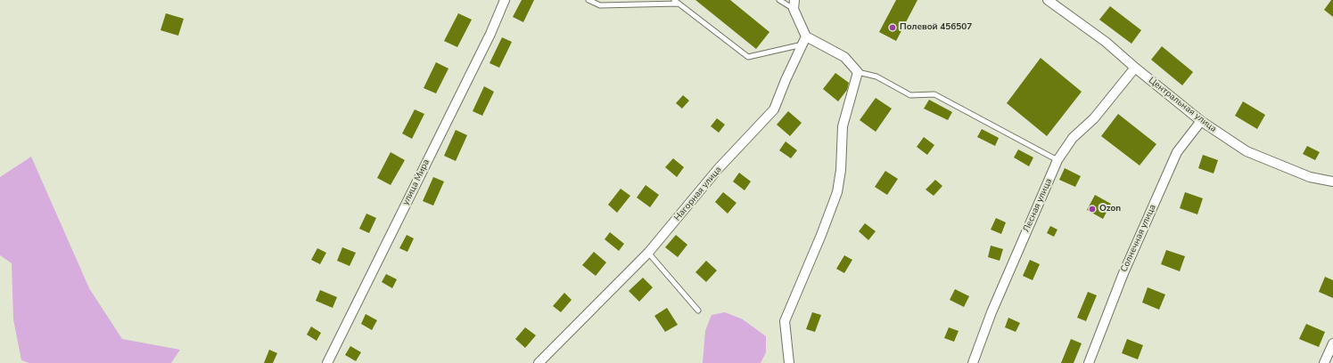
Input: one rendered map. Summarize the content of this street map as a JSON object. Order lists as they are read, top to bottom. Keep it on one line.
{"streets":{"street":["Центральная улица","улица Мира","Нагорная улица","Лесная улица","Солнечная улица"]},"crossings":[["Центральная улица","Лесная улица"],["Центральная улица","Солнечная улица"]],"places":["Полевой 456507","Ozon"]}
